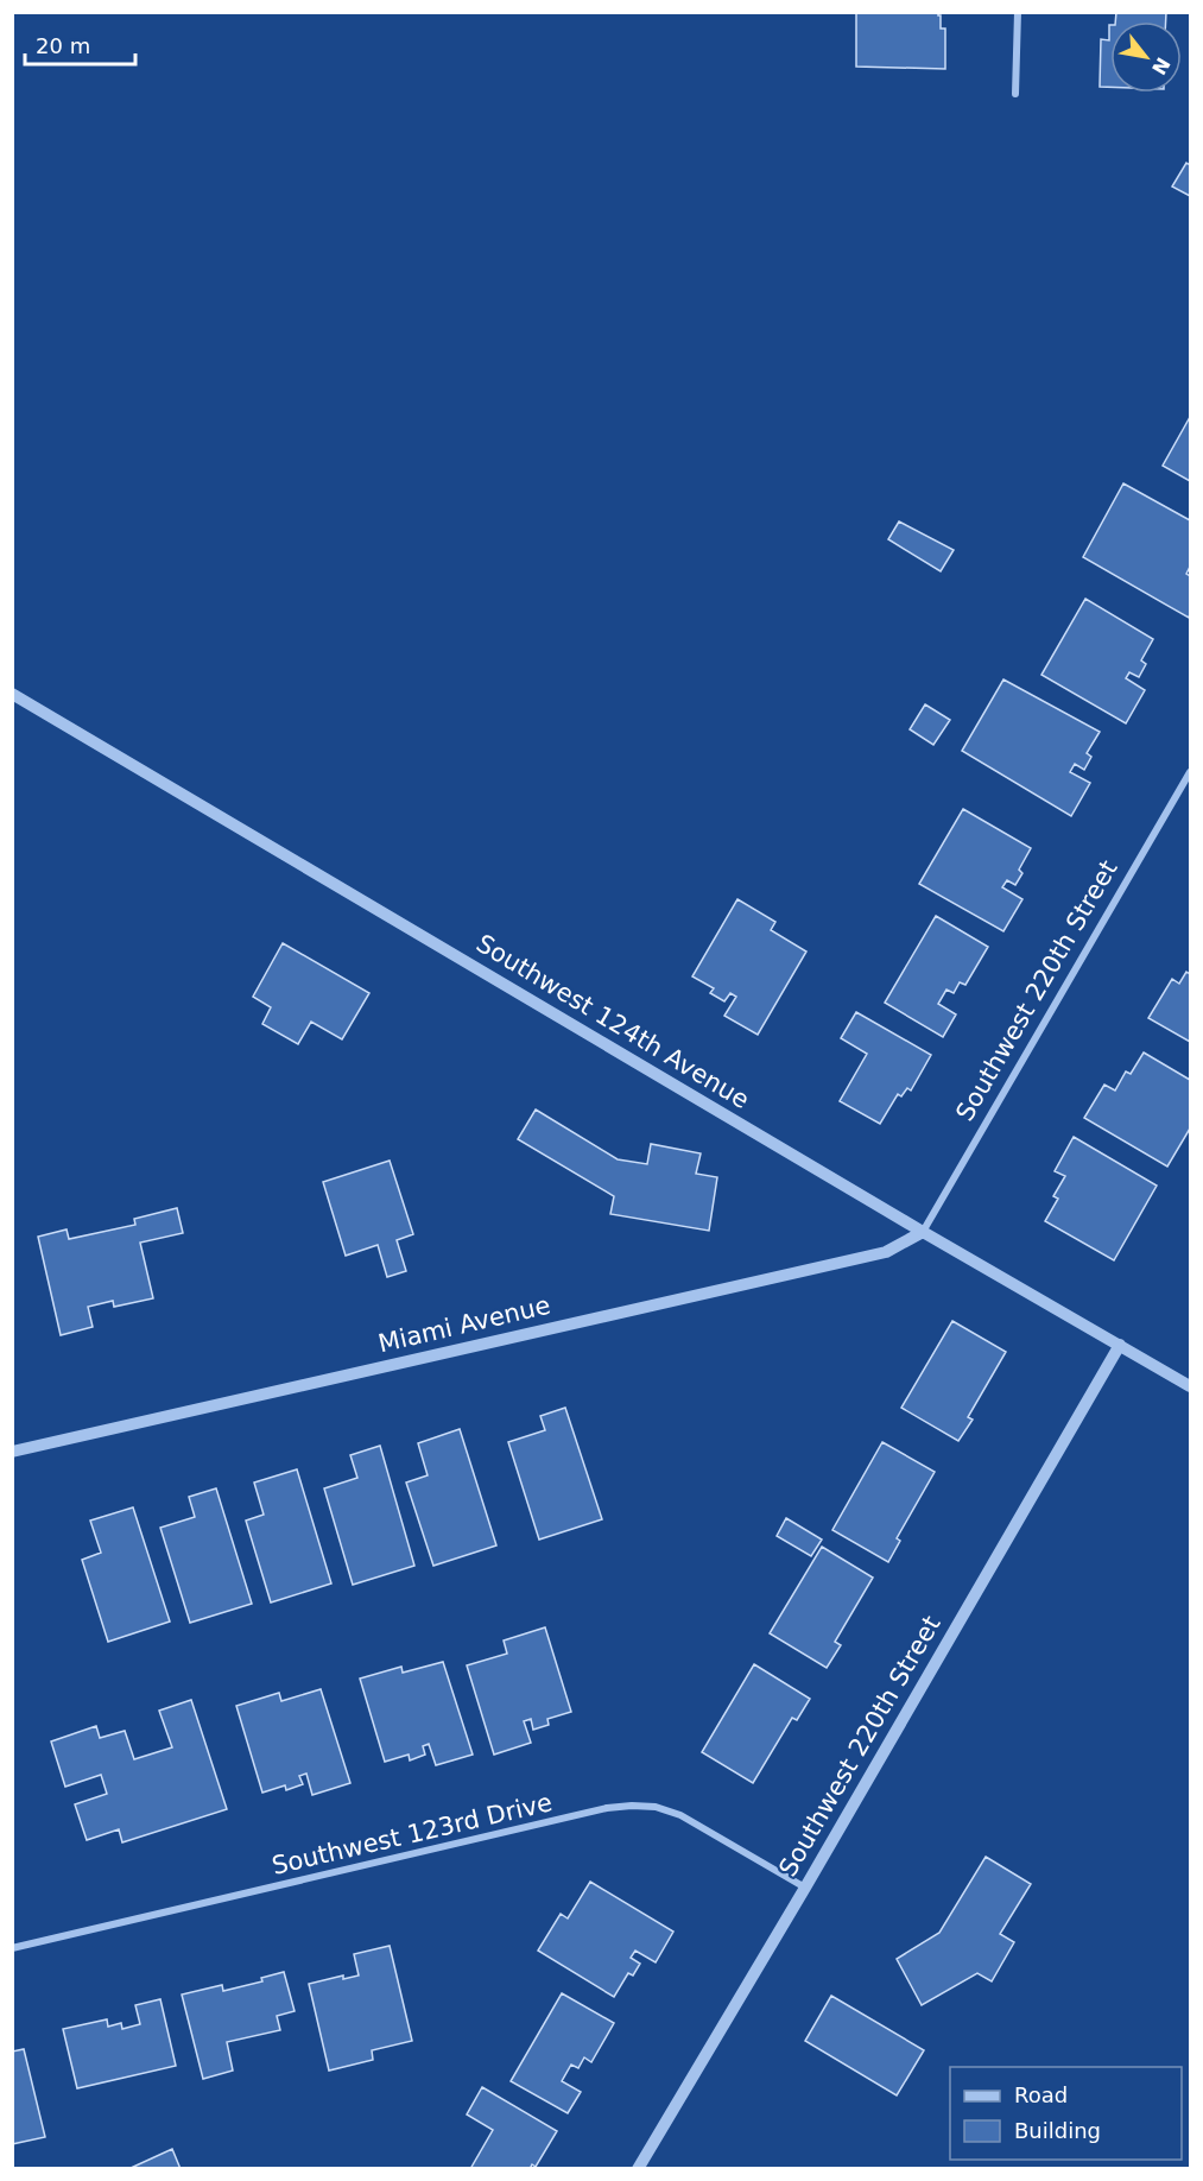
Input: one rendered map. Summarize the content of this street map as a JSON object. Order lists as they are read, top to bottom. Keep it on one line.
{"streets":{"street":["Southwest 220th Street","Southwest 124th Avenue","Miami Avenue","Southwest 123rd Drive"]},"crossings":[["Southwest 220th Street","Southwest 124th Avenue"],["Southwest 220th Street","Miami Avenue"],["Southwest 220th Street","Southwest 123rd Drive"],["Southwest 124th Avenue","Miami Avenue"]],"legend":["Road","Building"],"scale_bar":"20 m","north":"bottom right"}
